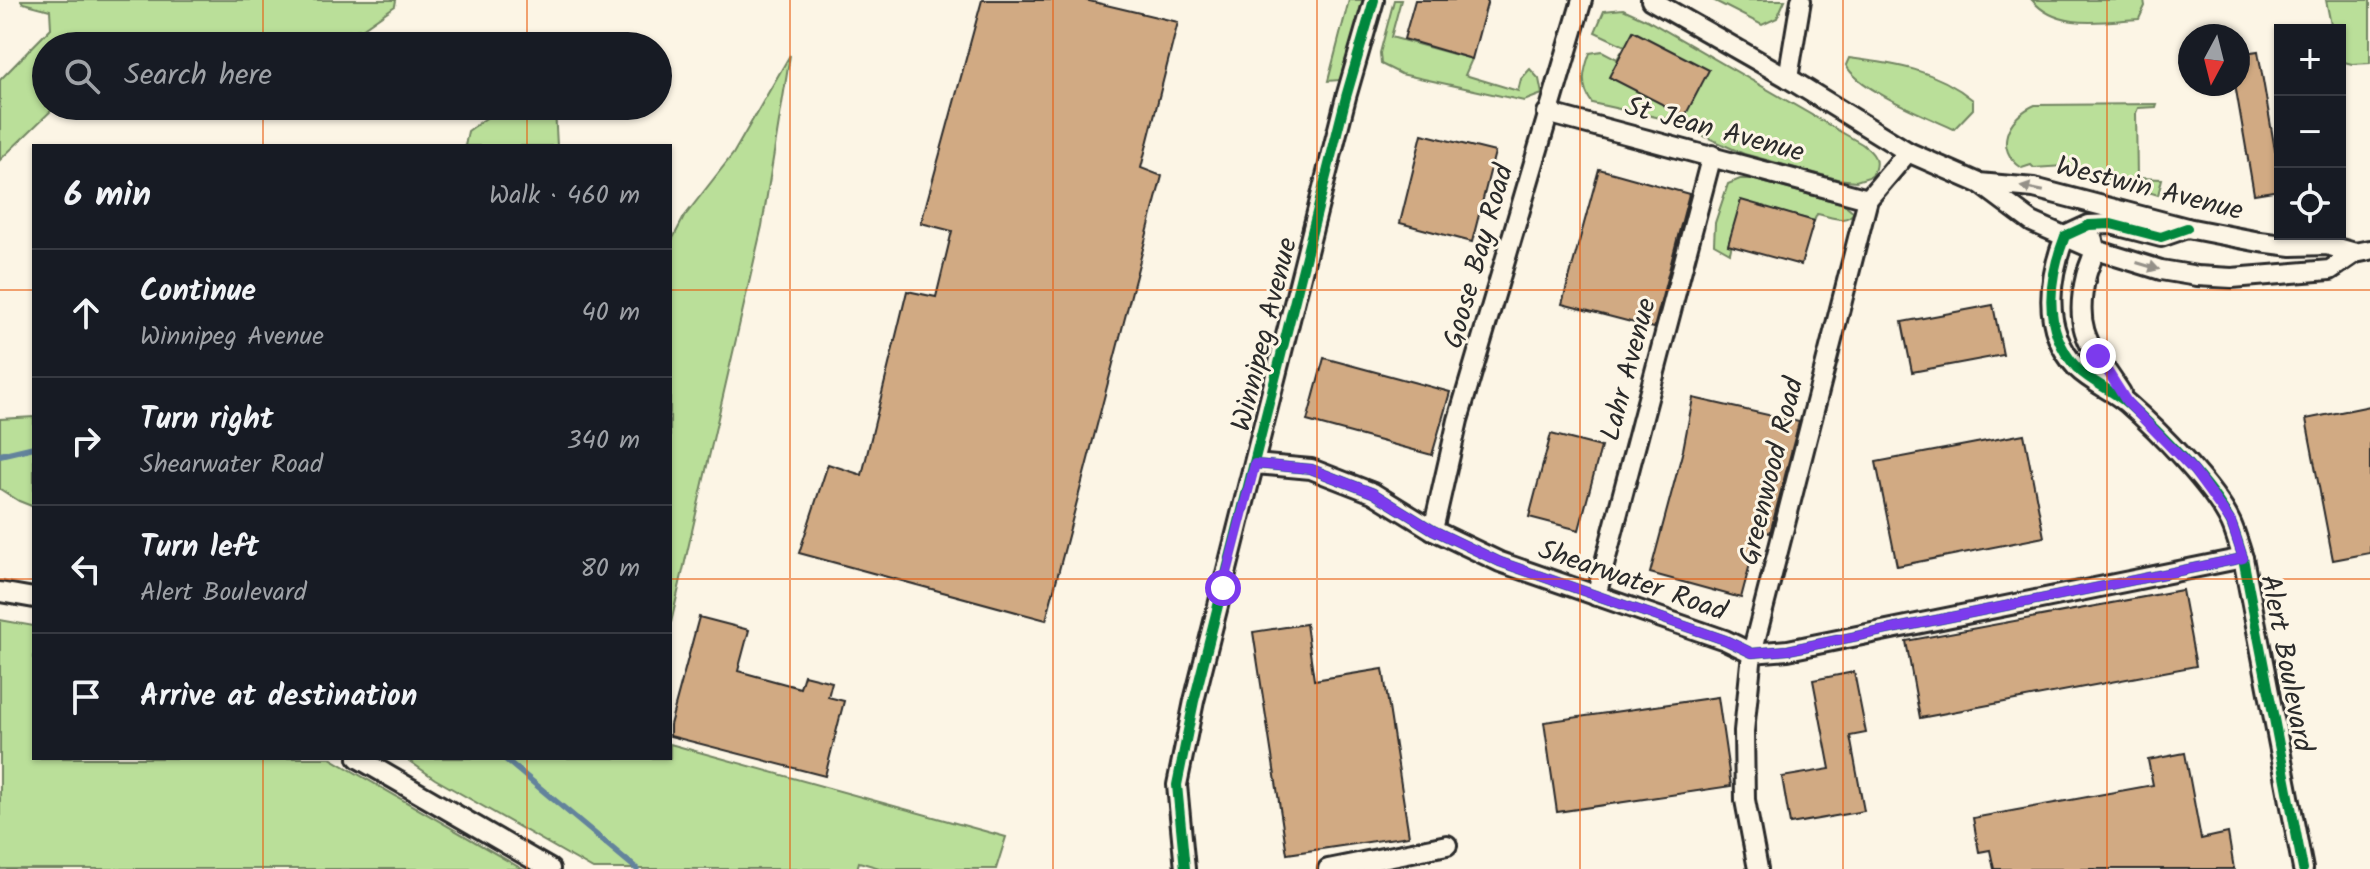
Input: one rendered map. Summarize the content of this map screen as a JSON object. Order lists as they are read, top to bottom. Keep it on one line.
{"streets":{"street":["St Jean Avenue","Westwin Avenue","Goose Bay Road","Winnipeg Avenue","Lahr Avenue","Greenwood Road","Shearwater Road","Alert Boulevard"]},"crossings":[["St Jean Avenue","Goose Bay Road"],["St Jean Avenue","Lahr Avenue"],["St Jean Avenue","Greenwood Road"],["Westwin Avenue","Greenwood Road"],["Westwin Avenue","Alert Boulevard"],["Goose Bay Road","Shearwater Road"],["Winnipeg Avenue","Shearwater Road"],["Lahr Avenue","Shearwater Road"],["Greenwood Road","Shearwater Road"],["Shearwater Road","Alert Boulevard"]],"north":"bottom","page":{"map_buttons":["+","−"],"search":"Search here","heading":["6 min","Walk · 460 m"],"list":[["Continue","Winnipeg Avenue","40 m"],["Turn right","Shearwater Road","340 m"],["Turn left","Alert Boulevard","80 m"],"Arrive at destination"]}}
